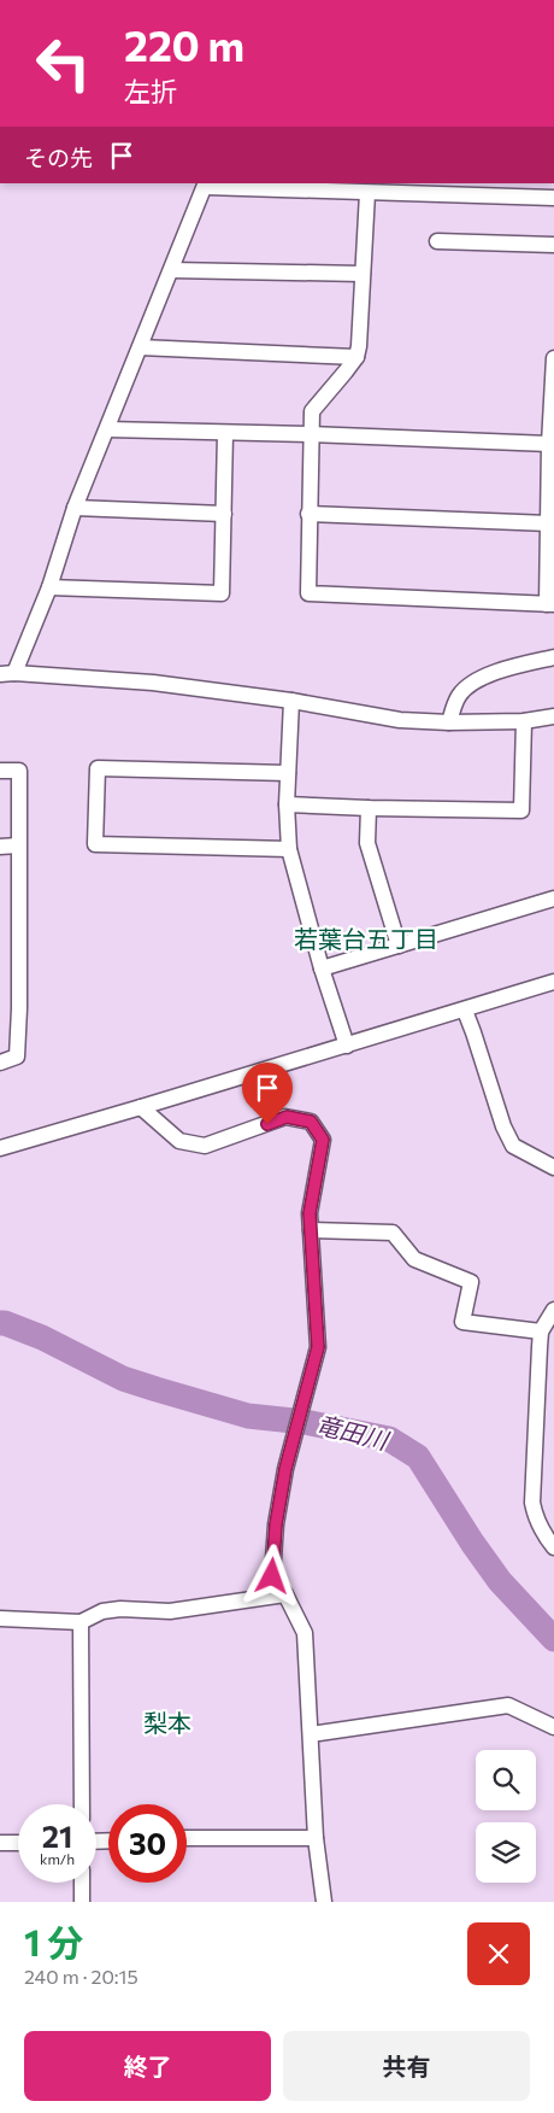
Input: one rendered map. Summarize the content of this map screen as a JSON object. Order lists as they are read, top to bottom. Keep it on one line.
{"districts":["若葉台五丁目","梨本"],"water":["竜田川"],"page":{"turn":["220 m","左折"],"then":"その先","speed":"21 km/h","limit":"30","heading":["1 分","240 m · 20:15"],"buttons":["終了","共有"]}}
